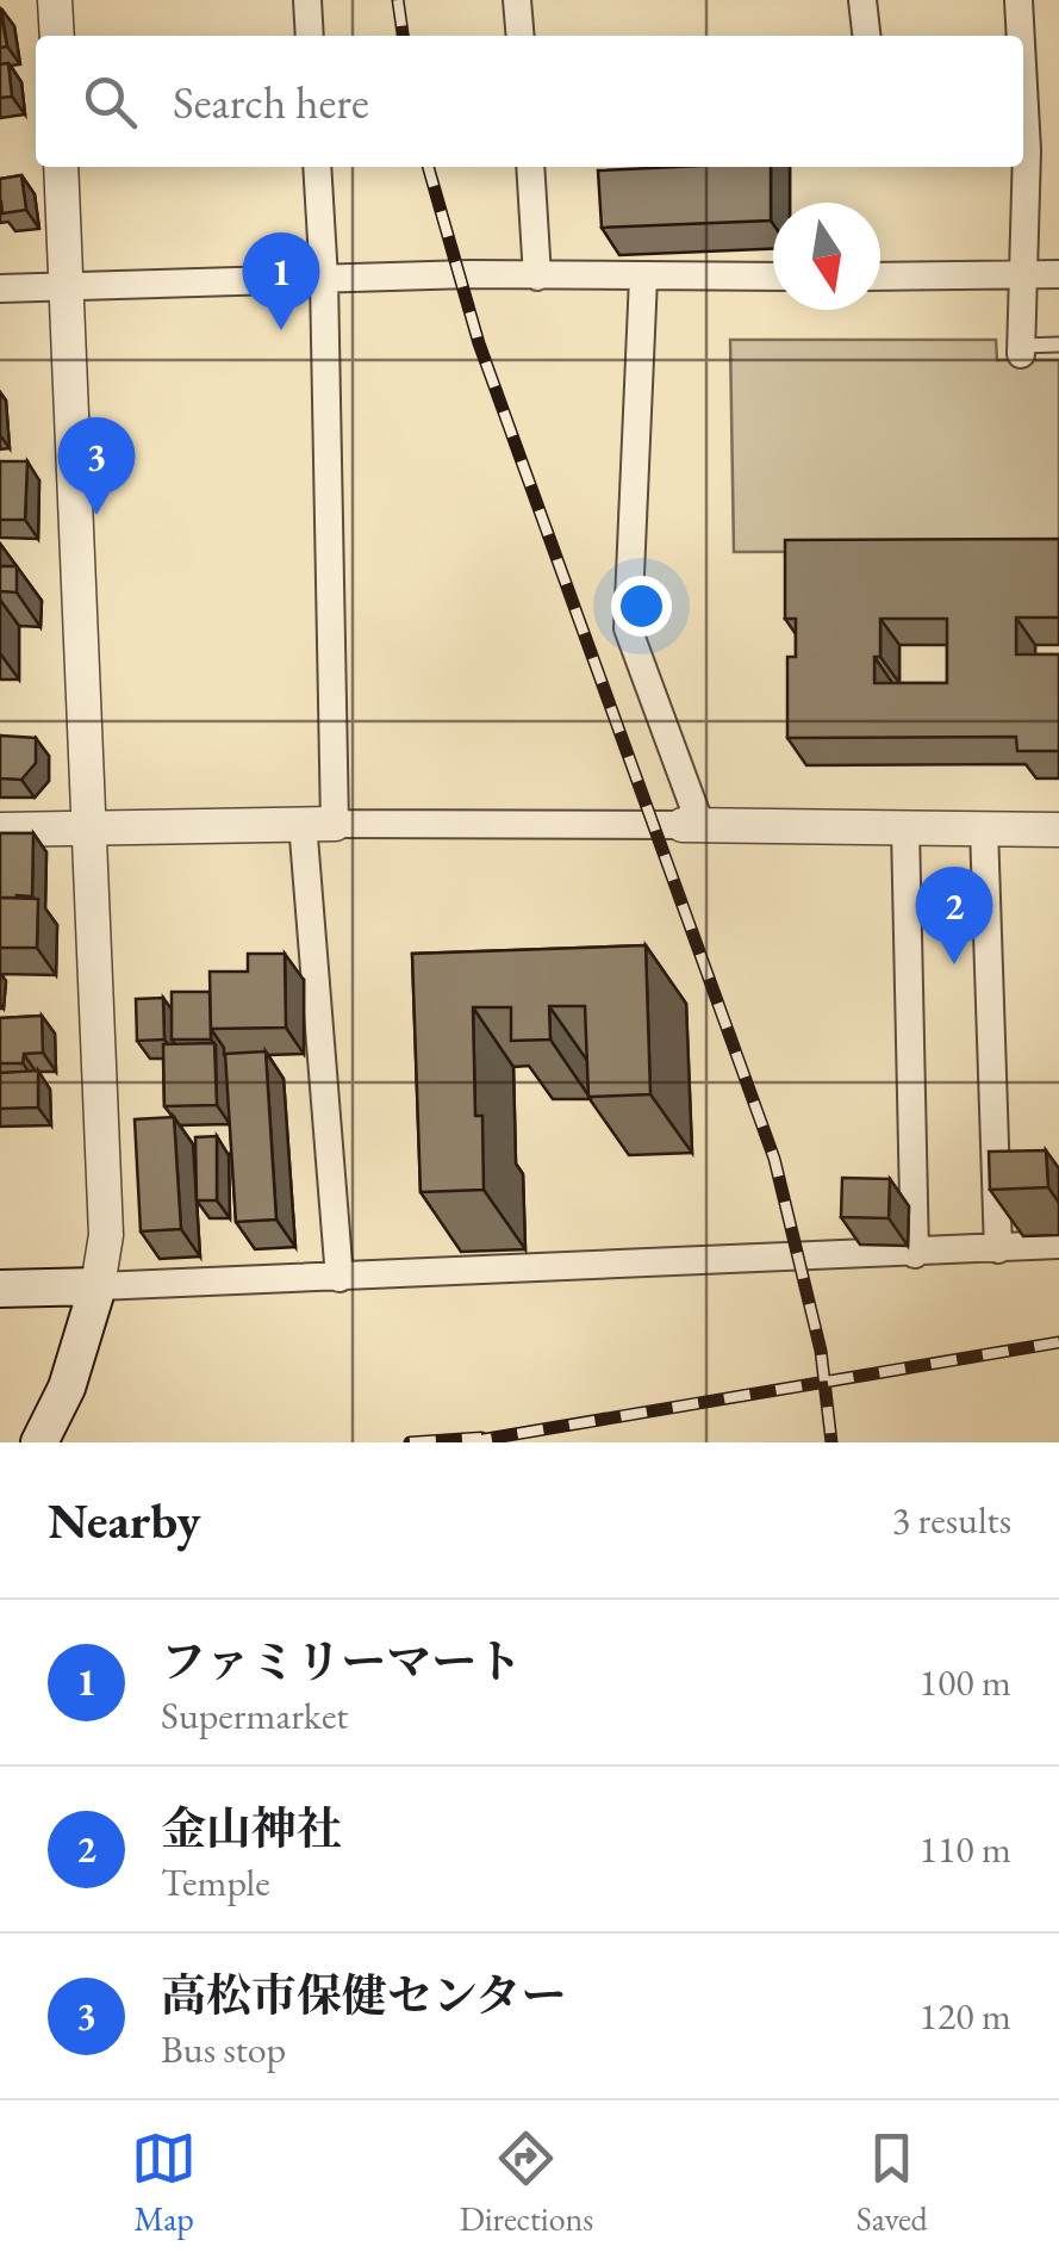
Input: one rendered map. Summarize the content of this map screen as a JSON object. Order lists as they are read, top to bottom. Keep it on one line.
{"north":"bottom","page":{"search":"Search here","pins":["1","3","2"],"heading":["Nearby","3 results"],"list":[{"mark":"1","name":"ファミリーマート","note":"Supermarket","value":"100 m"},{"mark":"2","name":"金山神社","note":"Temple","value":"110 m"},{"mark":"3","name":"高松市保健センター","note":"Bus stop","value":"120 m"}],"nav":["Map","Directions","Saved"]}}
